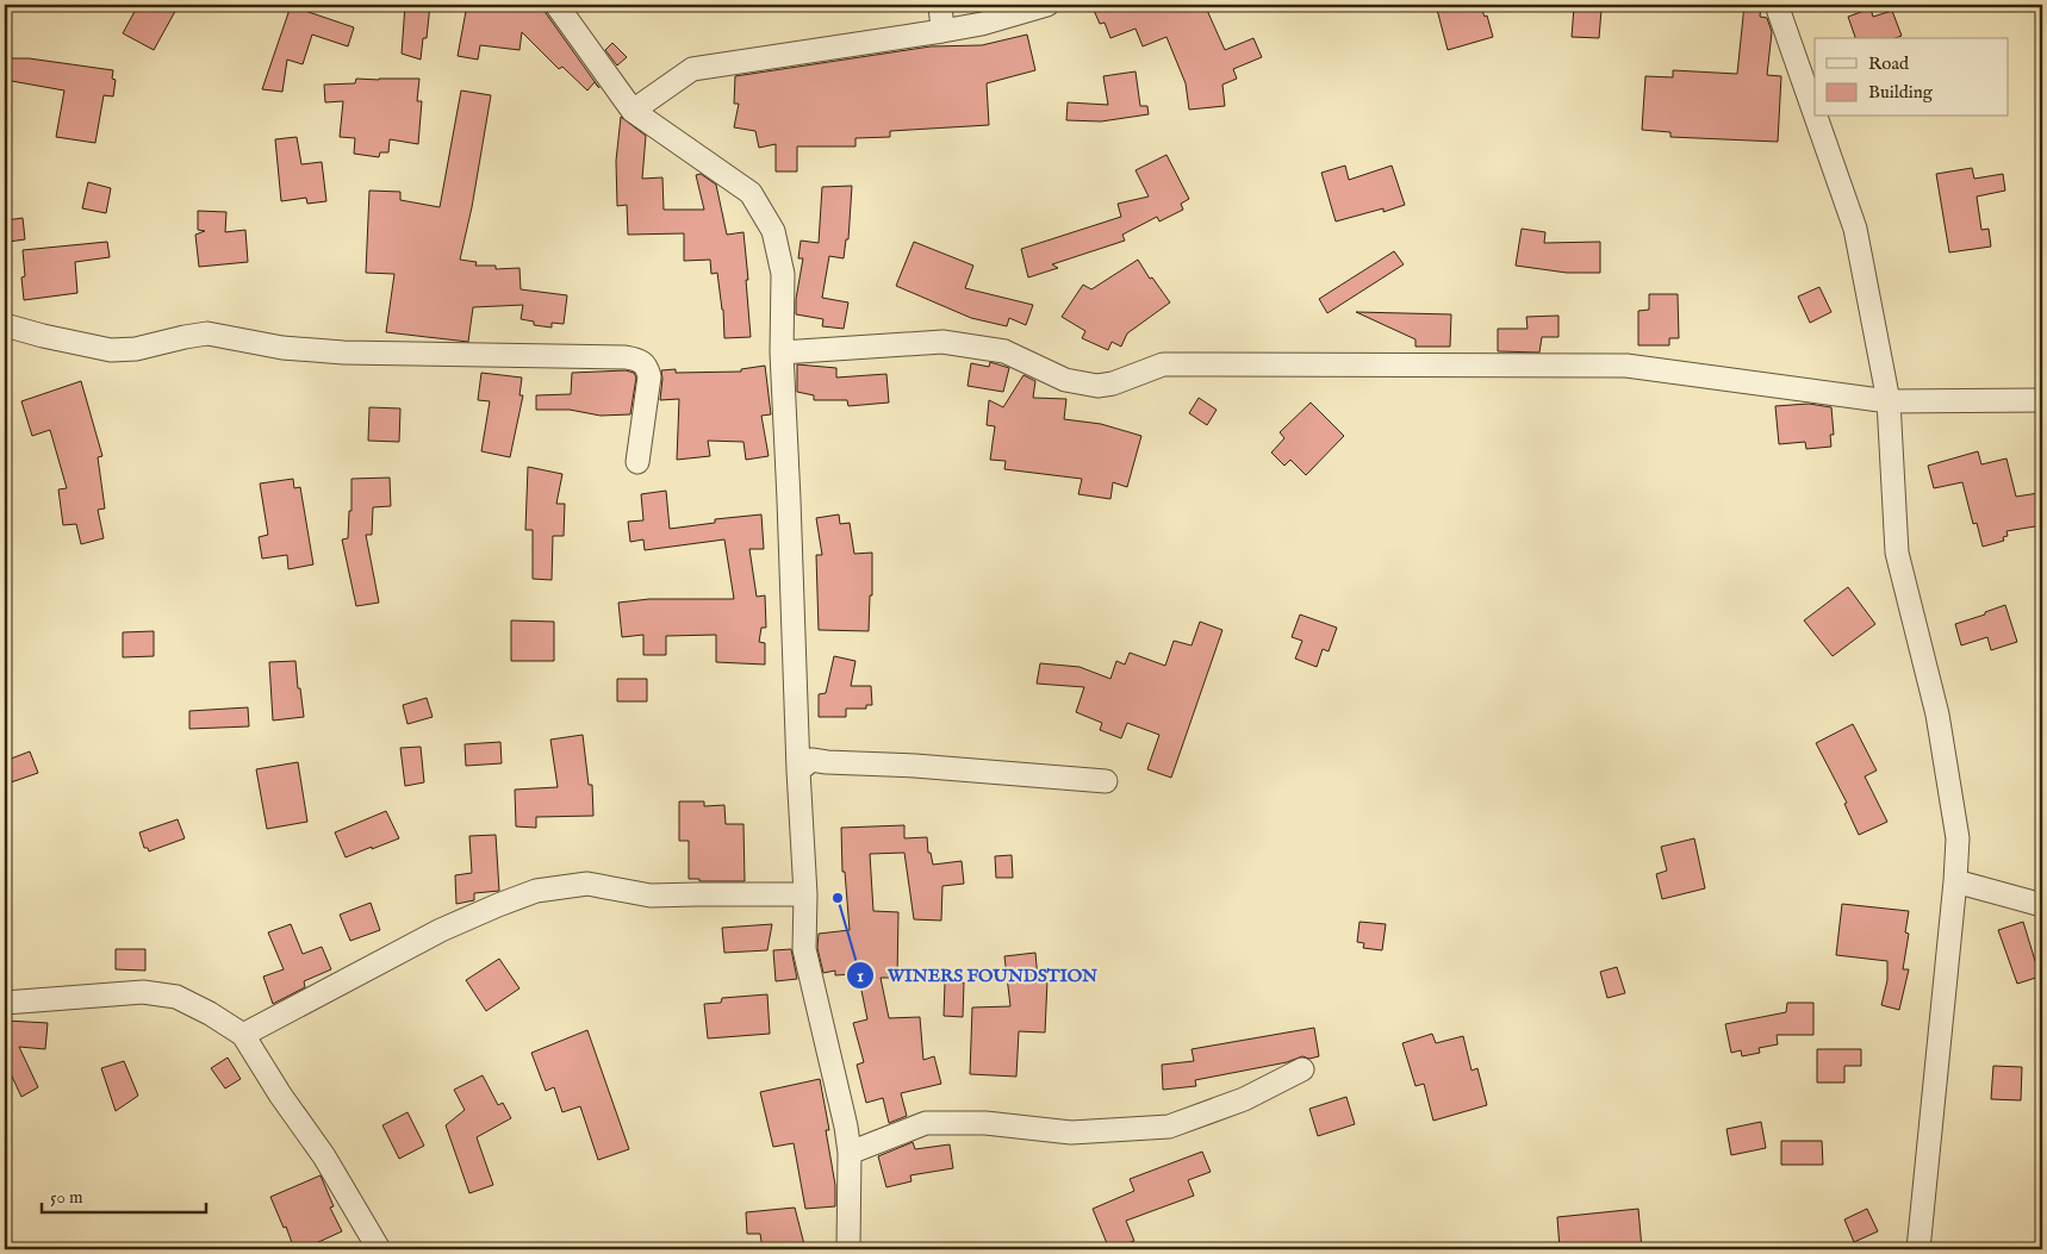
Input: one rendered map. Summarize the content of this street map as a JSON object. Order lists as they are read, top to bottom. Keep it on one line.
{"places":["WINERS FOUNDSTION"],"legend":["Road","Building"],"scale_bar":"50 m"}
